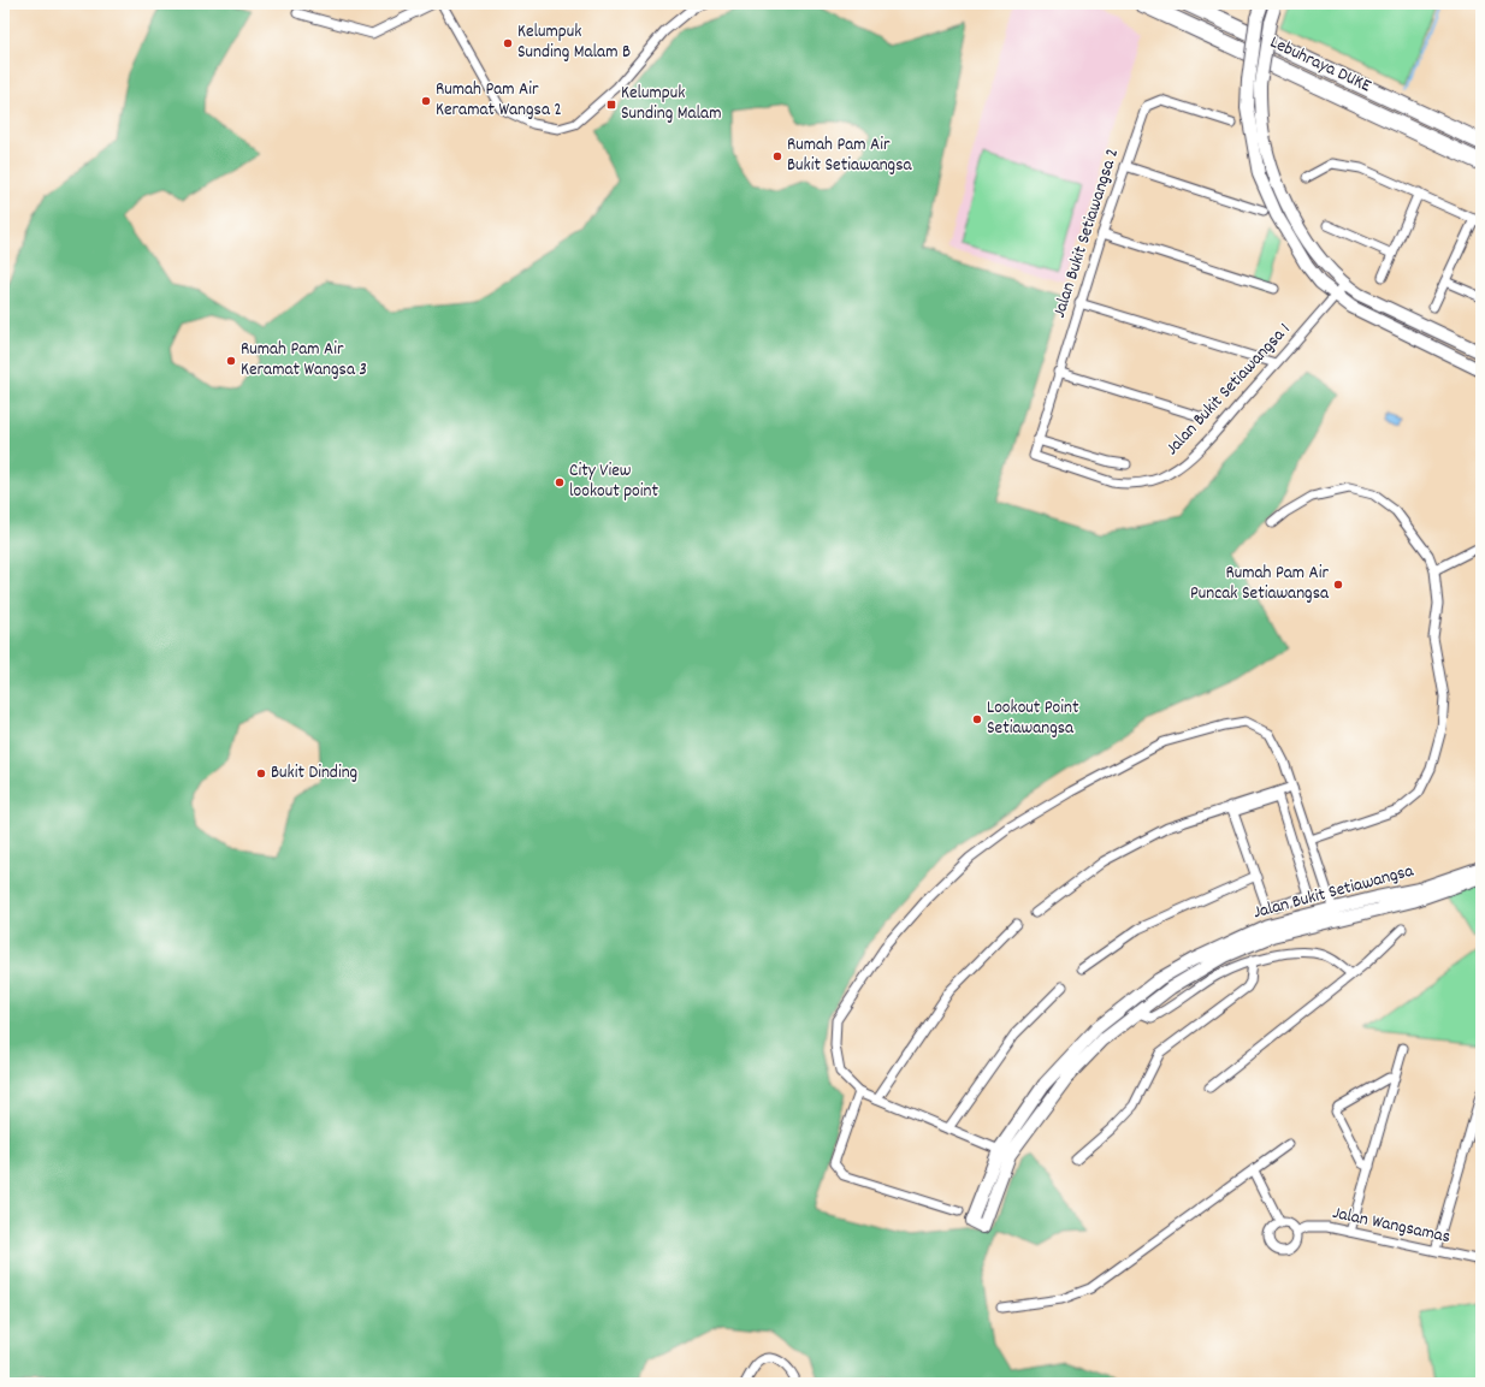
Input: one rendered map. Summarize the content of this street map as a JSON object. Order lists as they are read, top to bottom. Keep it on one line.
{"streets":{"highway":["Lebuhraya DUKE"],"street":["Jalan Bukit Setiawangsa 2","Jalan Bukit Setiawangsa 1","Jalan Bukit Setiawangsa","Jalan Wangsamas"]},"crossings":[["Jalan Bukit Setiawangsa 2","Jalan Bukit Setiawangsa 1"]],"places":{"other":["Kelumpuk Sunding Malam B","Rumah Pam Air Keramat Wangsa 2","Rumah Pam Air Bukit Setiawangsa","Rumah Pam Air Keramat Wangsa 3","City View lookout point","Rumah Pam Air Puncak Setiawangsa","Lookout Point Setiawangsa","Bukit Dinding"],"transit":["Kelumpuk Sunding Malam"]}}
